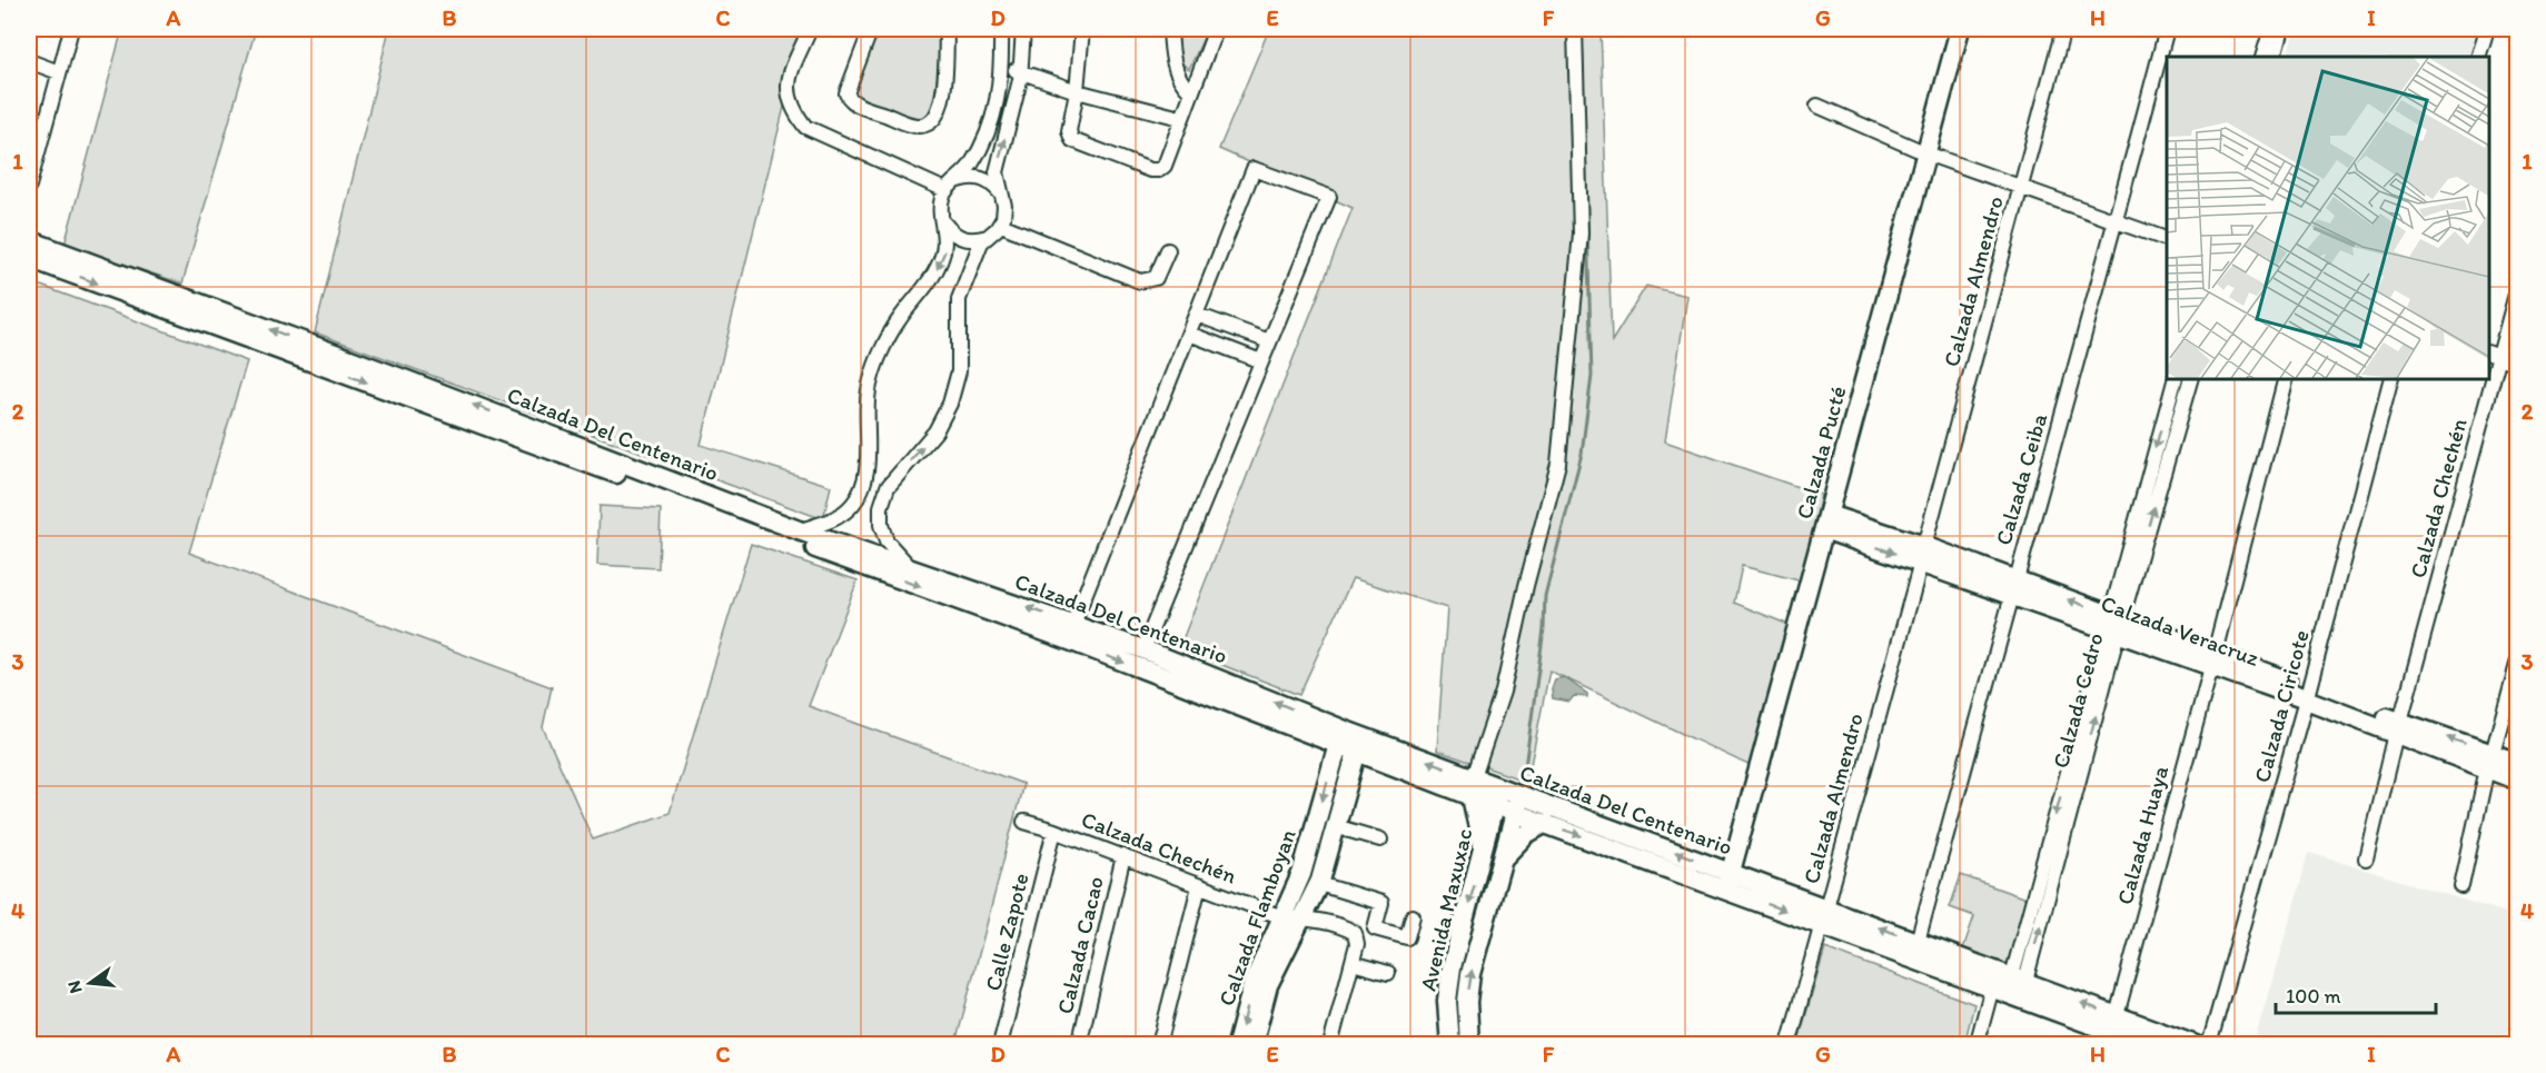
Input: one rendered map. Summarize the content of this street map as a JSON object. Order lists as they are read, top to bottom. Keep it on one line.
{"streets":{"main road":["Calzada Del Centenario","Calzada Pucté","Calzada Veracruz","Avenida Maxuxac","Calzada Flamboyan"],"street":["Calzada Almendro","Calzada Ceiba","Calzada Chechén","Calzada Cedro","Calzada Ciricote","Calzada Huaya","Calle Zapote","Calzada Cacao"]},"crossings":[["Calzada Almendro","Calzada Del Centenario"],["Calzada Almendro","Calzada Veracruz"],["Calzada Del Centenario","Calzada Pucté"],["Calzada Del Centenario","Calzada Ceiba"],["Calzada Del Centenario","Calzada Cedro"],["Calzada Del Centenario","Calzada Huaya"],["Calzada Del Centenario","Avenida Maxuxac"],["Calzada Del Centenario","Calzada Flamboyan"],["Calzada Pucté","Calzada Veracruz"],["Calzada Ceiba","Calzada Veracruz"],["Calzada Chechén","Calzada Veracruz"],["Calzada Chechén","Calzada Flamboyan"],["Calzada Chechén","Calle Zapote"],["Calzada Chechén","Calzada Cacao"],["Calzada Veracruz","Calzada Cedro"],["Calzada Veracruz","Calzada Ciricote"],["Calzada Veracruz","Calzada Huaya"]],"scale_bar":"100 m","north":"left","grid":{"columns":["A","B","C","D","E","F","G","H","I"],"rows":["1","2","3","4"]}}
